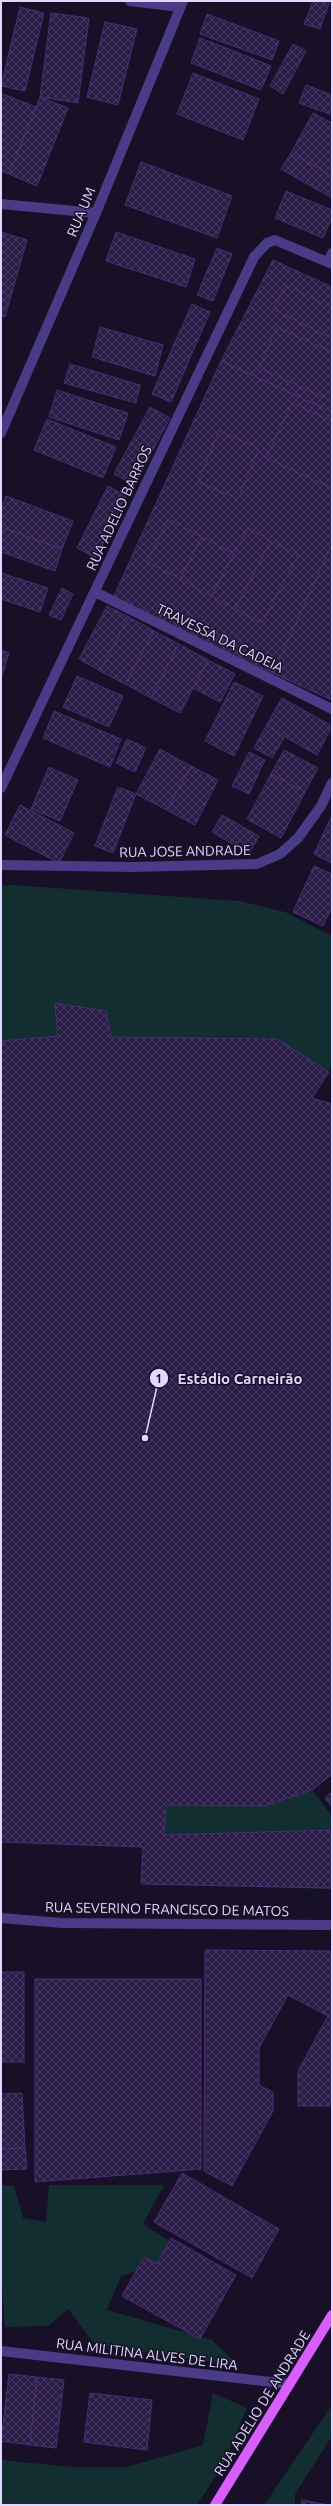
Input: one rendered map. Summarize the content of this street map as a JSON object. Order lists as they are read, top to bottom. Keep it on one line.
{"streets":{"main road":["RUA ADELIO DE ANDRADE"],"street":["RUA UM","RUA ADELIO BARROS","TRAVESSA DA CADEIA","RUA JOSE ANDRADE","RUA SEVERINO FRANCISCO DE MATOS","RUA MILITINA ALVES DE LIRA"]},"crossings":[["RUA ADELIO BARROS","TRAVESSA DA CADEIA"],["RUA MILITINA ALVES DE LIRA","RUA ADELIO DE ANDRADE"]],"places":["Estádio Carneirão"]}
